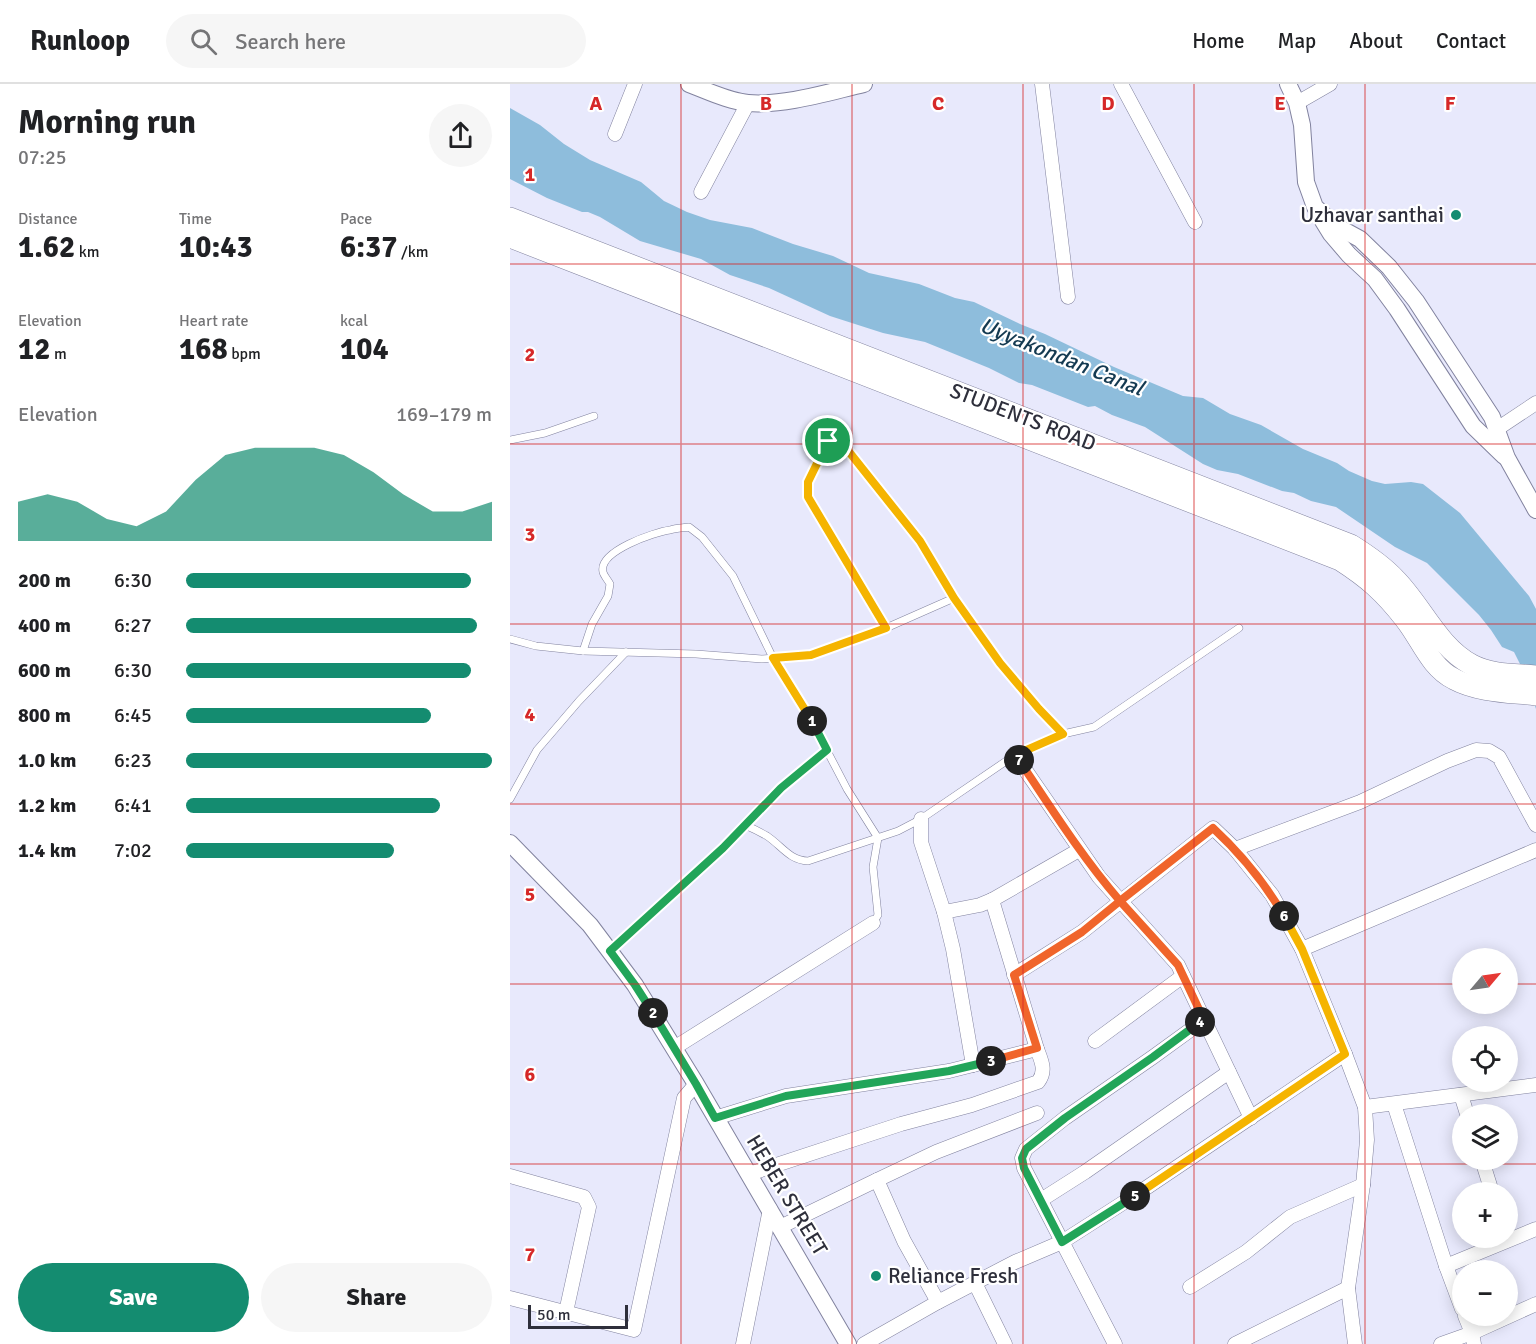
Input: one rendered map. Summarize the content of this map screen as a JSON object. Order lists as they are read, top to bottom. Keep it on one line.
{"streets":{"main road":["STUDENTS ROAD"],"street":["HEBER STREET"]},"water":["Uyyakondan Canal"],"places":["Uzhavar santhai","Reliance Fresh"],"scale_bar":"50 m","north":"top right","page":{"header":"Runloop","search":"Search here","nav":["Home","Map","About","Contact"],"heading":["Morning run","07:25"],"stats":[["Distance","1.62 km"],["Time","10:43"],["Pace","6:37 /km"],["Elevation","12 m"],["Heart rate","168 bpm"],["kcal","104"]],"chart":["Elevation","169–179 m"],"list":[{"name":"200 m","note":"6:30"},{"name":"400 m","note":"6:27"},{"name":"600 m","note":"6:30"},{"name":"800 m","note":"6:45"},{"name":"1.0 km","note":"6:23"},{"name":"1.2 km","note":"6:41"},{"name":"1.4 km","note":"7:02"}],"pins":["1","7","6","2","4","3","5"],"map_buttons":["+","−"],"buttons":["Save","Share"],"scale":"50 m"},"grid":{"columns":["A","B","C","D","E","F"],"rows":["1","2","3","4","5","6","7"]}}
